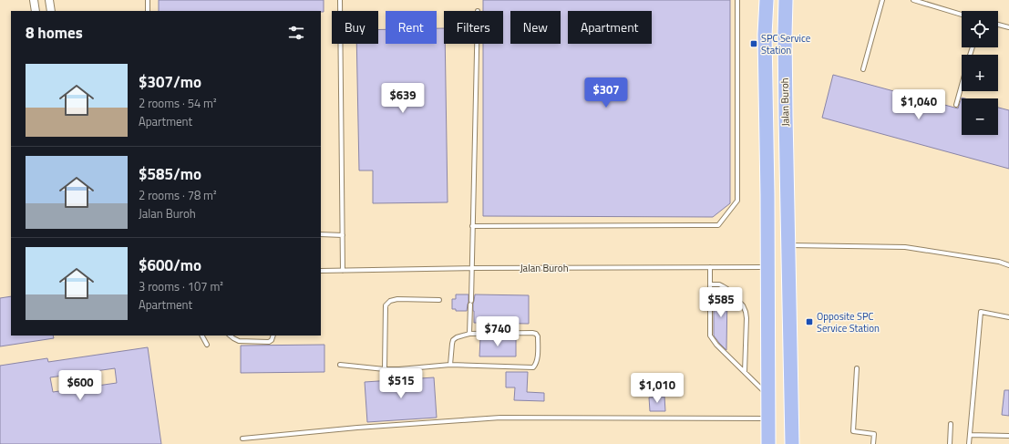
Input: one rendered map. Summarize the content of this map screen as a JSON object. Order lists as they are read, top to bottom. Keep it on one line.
{"streets":{"highway":["Jalan Buroh"]},"places":{"transit":["SPC Service Station","Opposite SPC Service Station"]},"page":{"map_buttons":["+","−"],"chip":["Buy","Rent","Filters","New","Apartment"],"heading":"8 homes","list":[{"name":"$307/mo","note":"2 rooms · 54 m² · Apartment"},{"name":"$585/mo","note":"2 rooms · 78 m² · Jalan Buroh"},{"name":"$600/mo","note":"3 rooms · 107 m² · Apartment"}],"price":["$307","$639","$1,040","$585","$740","$515","$600","$1,010"]}}
